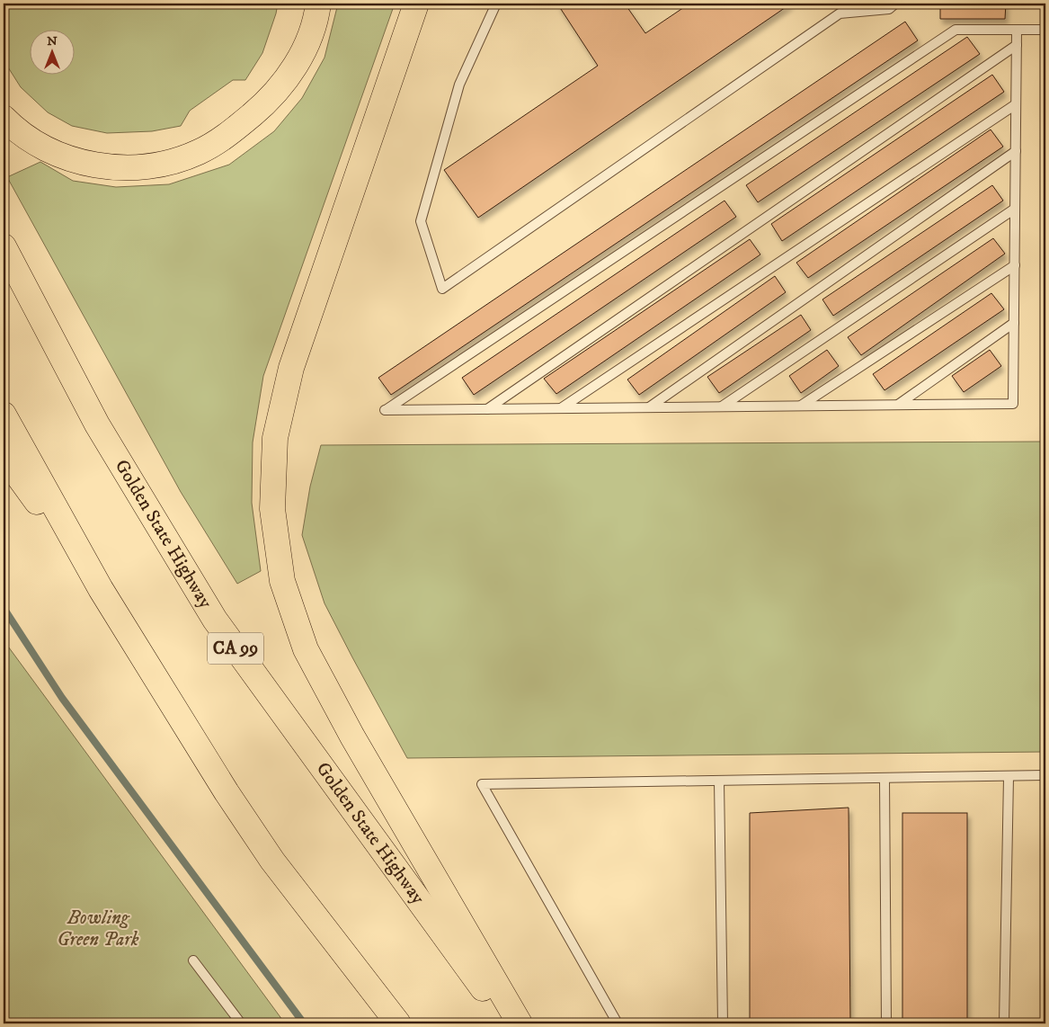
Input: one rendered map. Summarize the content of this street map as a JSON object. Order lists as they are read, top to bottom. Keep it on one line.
{"streets":{"highway":["Golden State Highway","CA 99"]},"parks":["Bowling Green Park"],"north":"top"}
